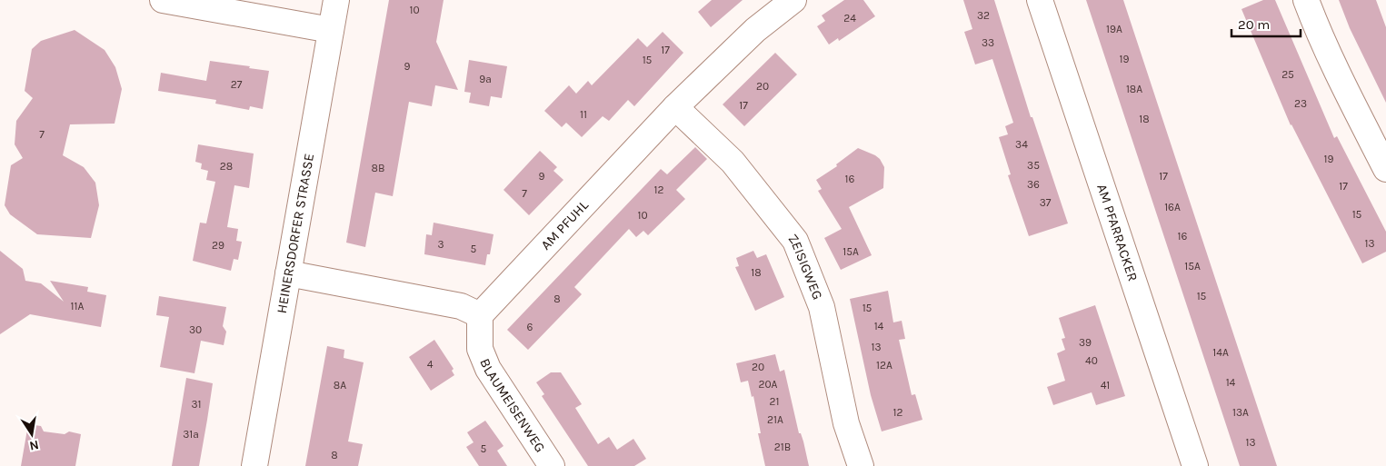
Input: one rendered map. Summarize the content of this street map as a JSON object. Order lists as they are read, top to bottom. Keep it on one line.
{"streets":{"street":["AM PFUHL","HEINERSDORFER STRASSE","AM PFARRACKER","ZEISIGWEG","BLAUMEISENWEG"]},"crossings":[["AM PFUHL","ZEISIGWEG"],["AM PFUHL","BLAUMEISENWEG"]],"house_numbers":["10","32","24","19A","33","17","19","15","9","25","9a","27","20","18A","23","17","11","18","7","34","19","35","28","8B","9","17","16","36","17","12","7","37","16A","15","10","16","13","3","29","5","15A","15A","18","15","8","11A","15","14","6","30","39","13","14A","40","4","12A","20","14","20A","8A","41","21","31","12","13A","21A","31a","13","21B","5","8"],"scale_bar":"20 m","north":"bottom"}
